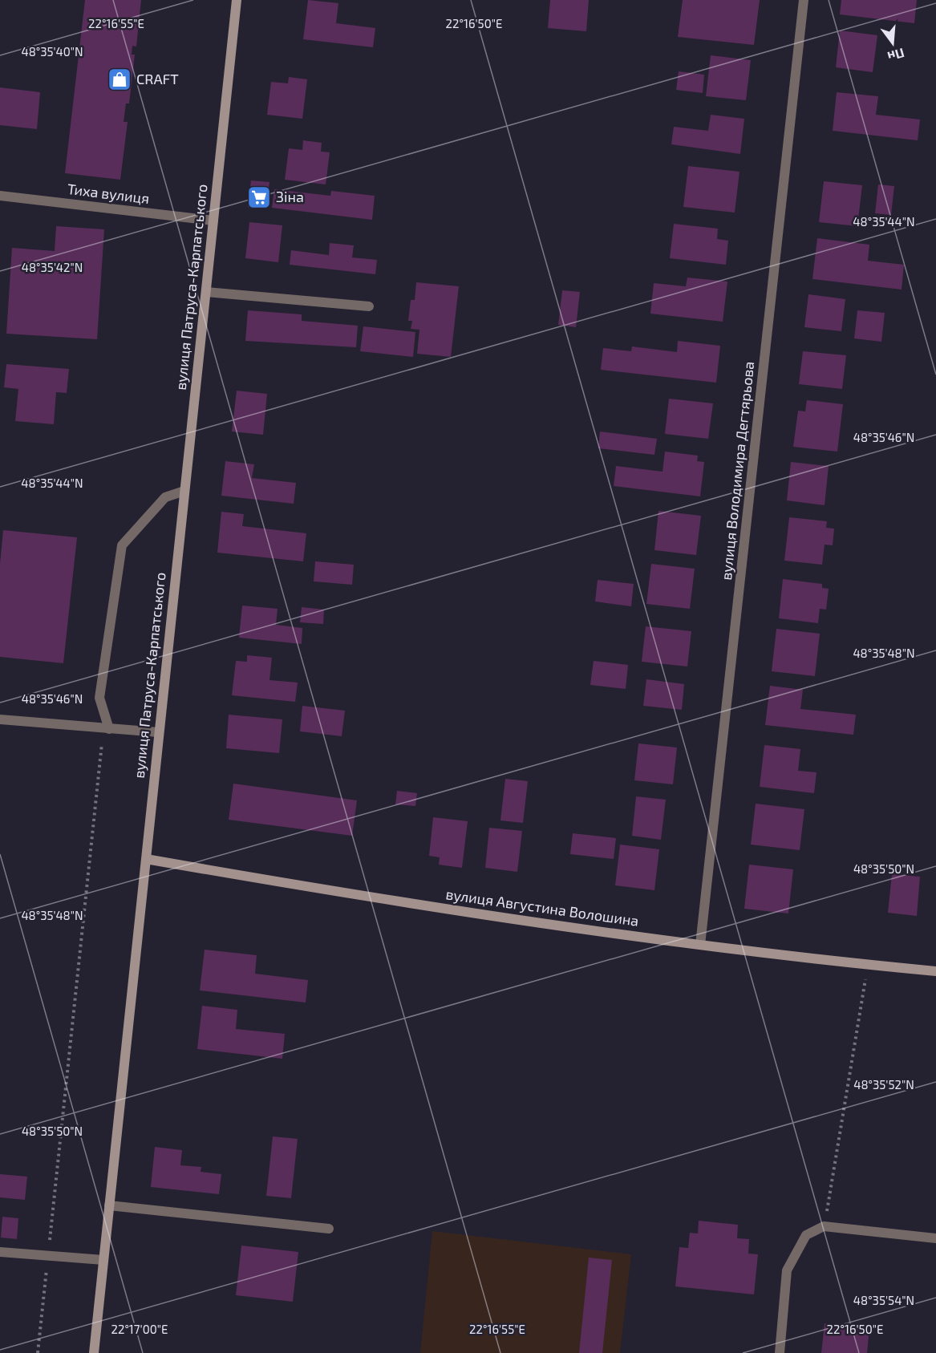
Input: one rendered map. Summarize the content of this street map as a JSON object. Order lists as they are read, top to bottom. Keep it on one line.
{"streets":{"main road":["вулиця Патруса-Карпатського","вулиця Августина Волошина"],"street":["Тиха вулиця","вулиця Володимира Дегтярьова"]},"crossings":[["Тиха вулиця","вулиця Патруса-Карпатського"],["вулиця Патруса-Карпатського","вулиця Августина Волошина"],["вулиця Володимира Дегтярьова","вулиця Августина Волошина"]],"places":{"shop":["CRAFT"],"supermarket":["Зіна"]},"north":"bottom","coordinates":["22°16'55\"E","22°16'50\"E","48°35'40\"N","48°35'44\"N","48°35'42\"N","48°35'46\"N","48°35'48\"N","48°35'50\"N","48°35'52\"N","48°35'54\"N","22°17'00\"E"]}
